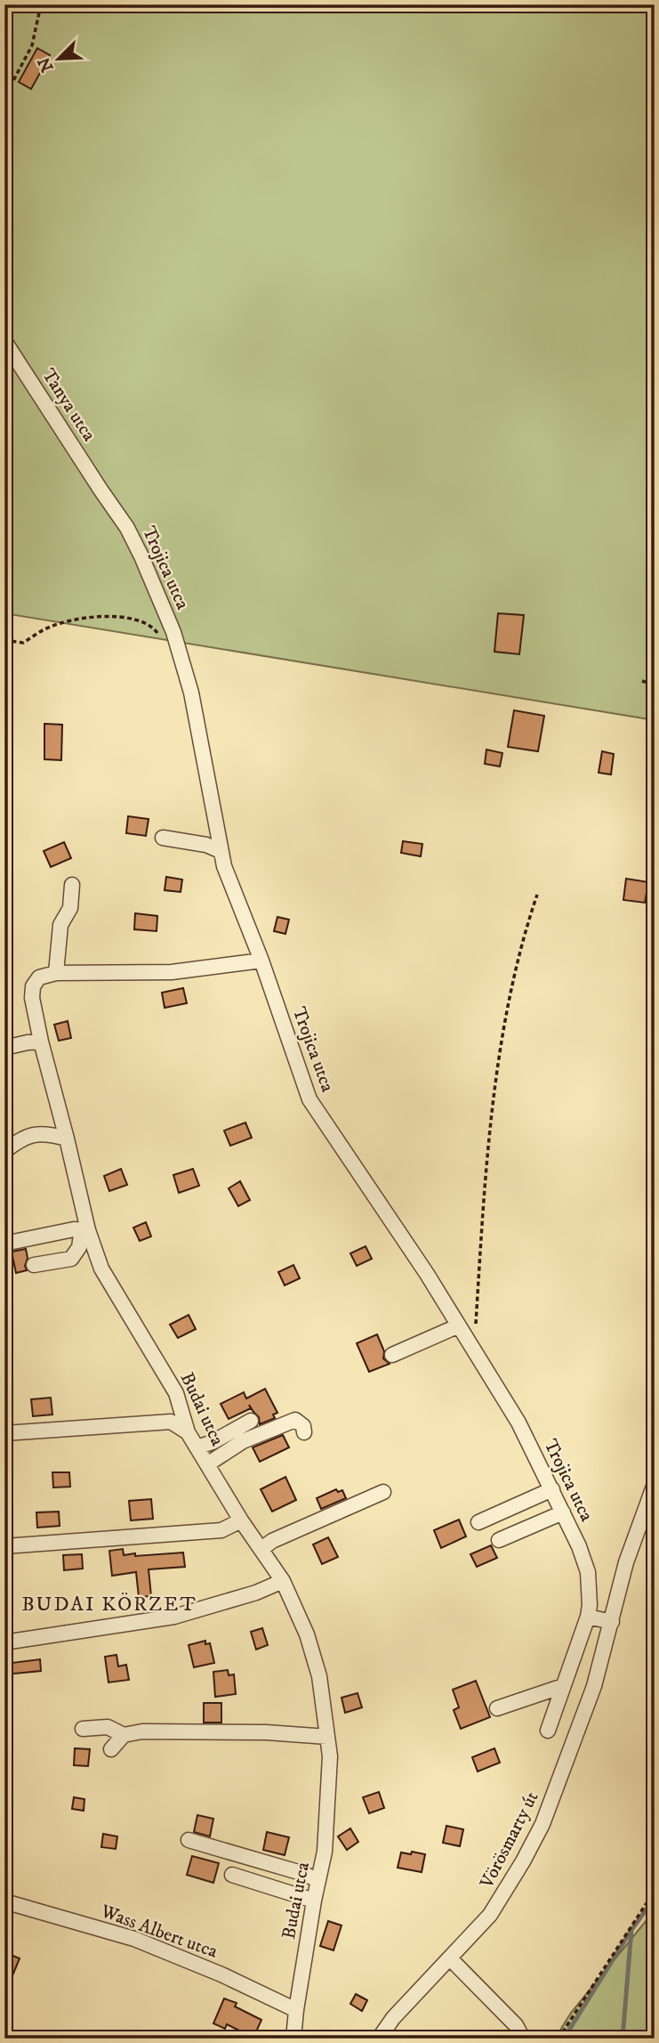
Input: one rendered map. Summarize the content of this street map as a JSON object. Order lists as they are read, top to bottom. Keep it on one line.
{"streets":{"street":["Tanya utca","Trojica utca","Budai utca","Vörösmarty út","Wass Albert utca"]},"crossings":[["Tanya utca","Trojica utca"],["Budai utca","Wass Albert utca"]],"districts":["BUDAI KÖRZET"],"north":"bottom left"}
